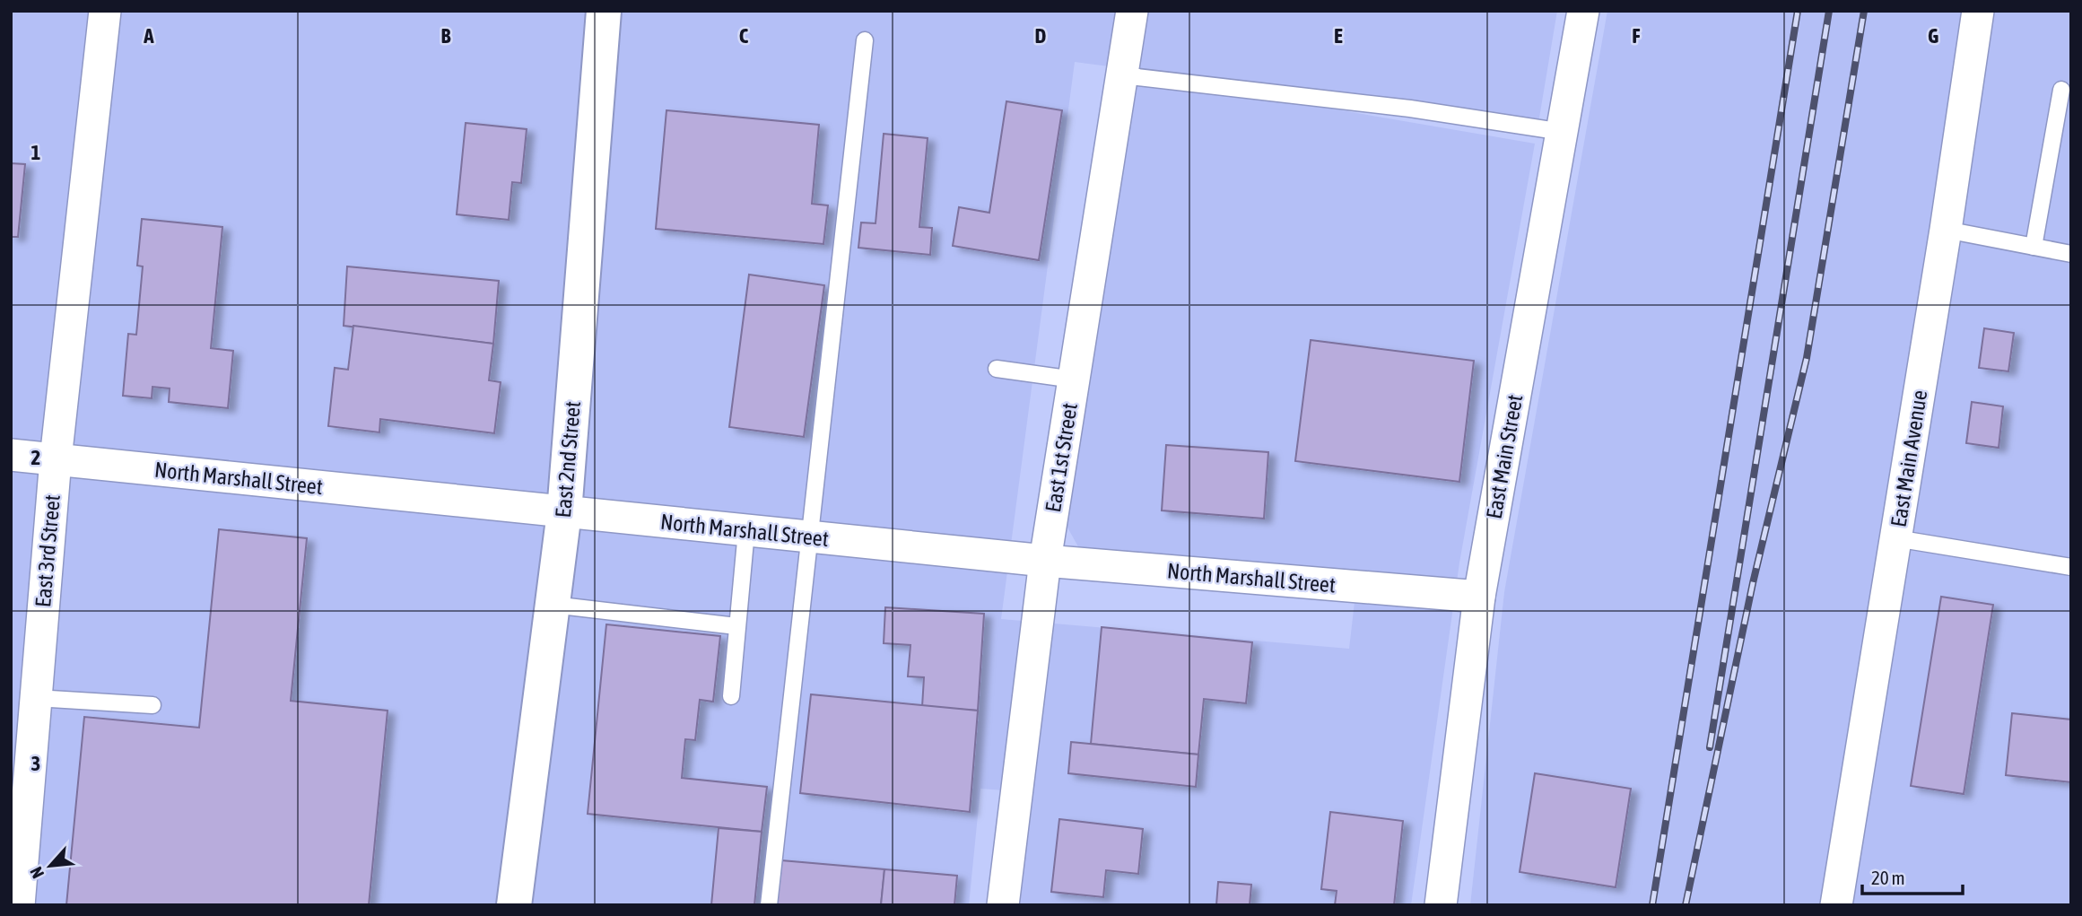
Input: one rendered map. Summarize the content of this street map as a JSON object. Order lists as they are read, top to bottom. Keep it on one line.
{"streets":{"main road":["East 2nd Street"],"street":["East Main Street","East 1st Street","East Main Avenue","North Marshall Street","East 3rd Street"]},"crossings":[["East Main Street","North Marshall Street"],["East 1st Street","North Marshall Street"],["East 2nd Street","North Marshall Street"],["North Marshall Street","East 3rd Street"]],"scale_bar":"20 m","north":"bottom left","grid":{"columns":["A","B","C","D","E","F","G"],"rows":["1","2","3"]}}
